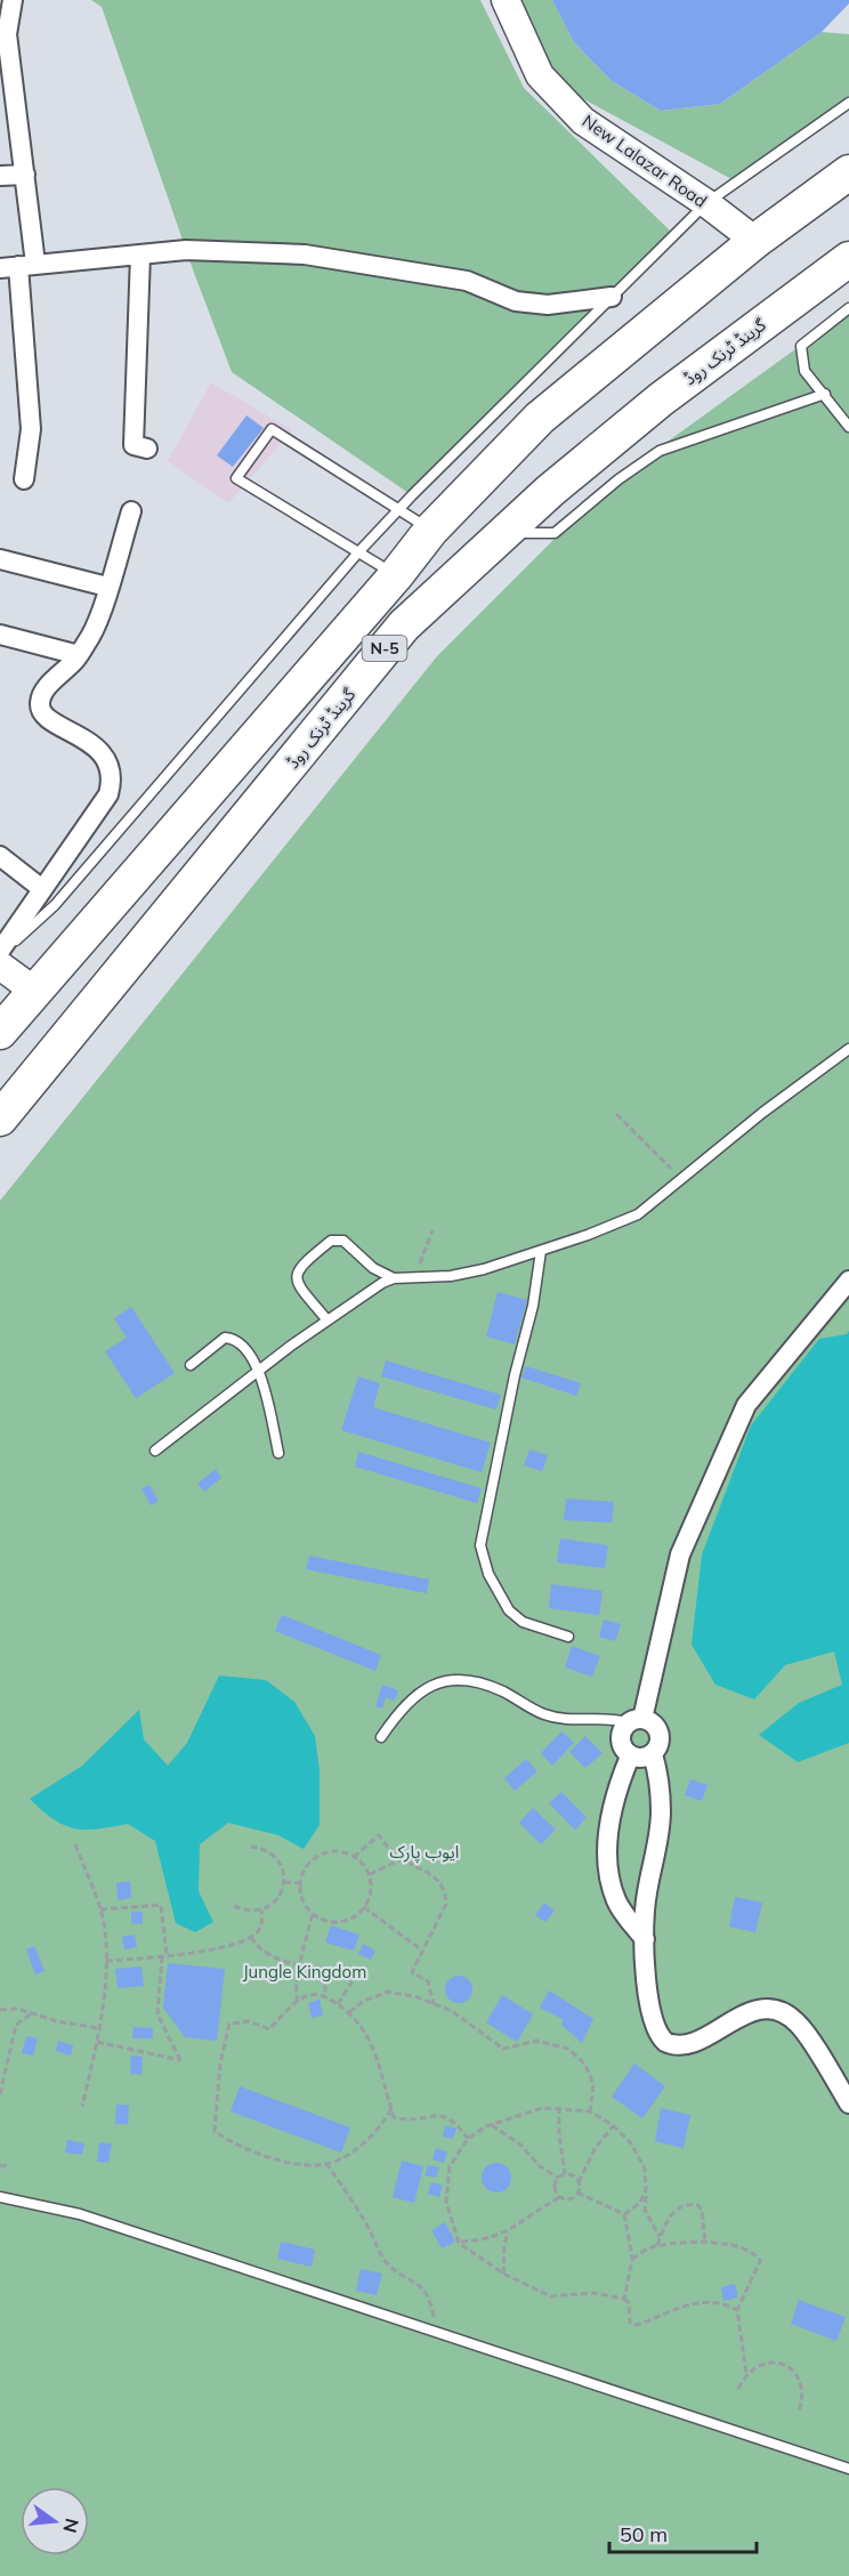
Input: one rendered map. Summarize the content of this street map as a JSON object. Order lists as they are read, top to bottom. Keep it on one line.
{"streets":{"highway":["گرینڈ ٹرنک روڈ","N-5"],"street":["New Lalazar Road"]},"crossings":[["New Lalazar Road","N-5"]],"parks":["ایوب پارک","Jungle Kingdom"],"scale_bar":"50 m","north":"right"}
